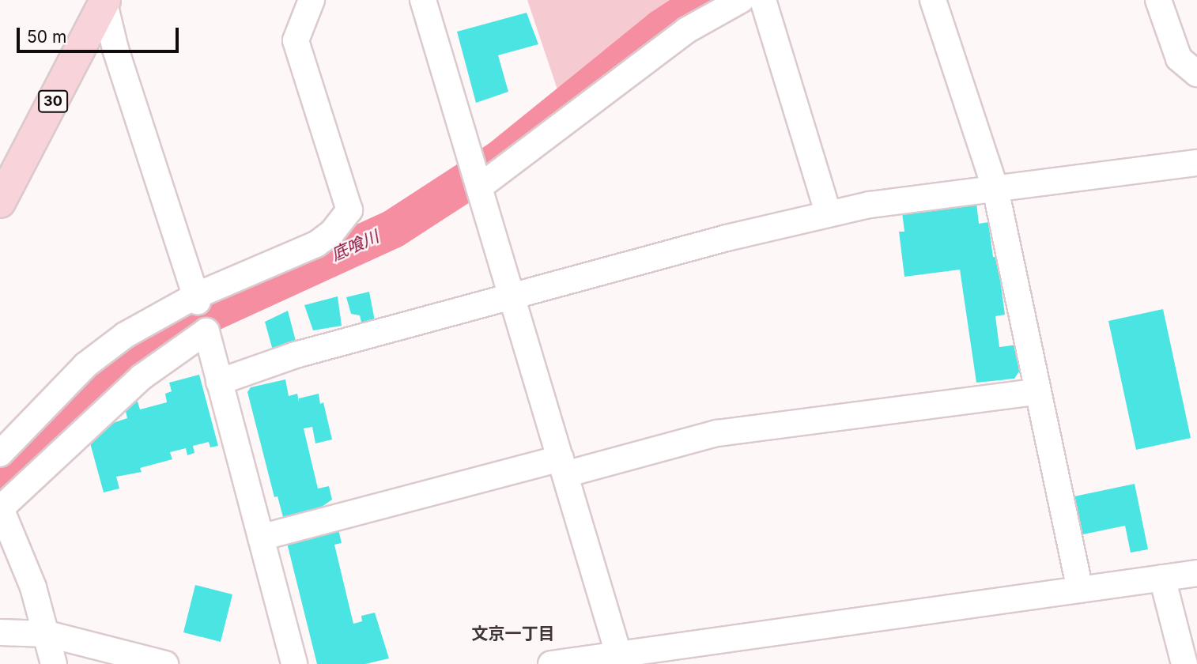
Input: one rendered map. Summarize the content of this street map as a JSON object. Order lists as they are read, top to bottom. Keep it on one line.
{"streets":{"main road":["30"]},"districts":["文京一丁目"],"water":["底喰川"],"scale_bar":"50 m"}
